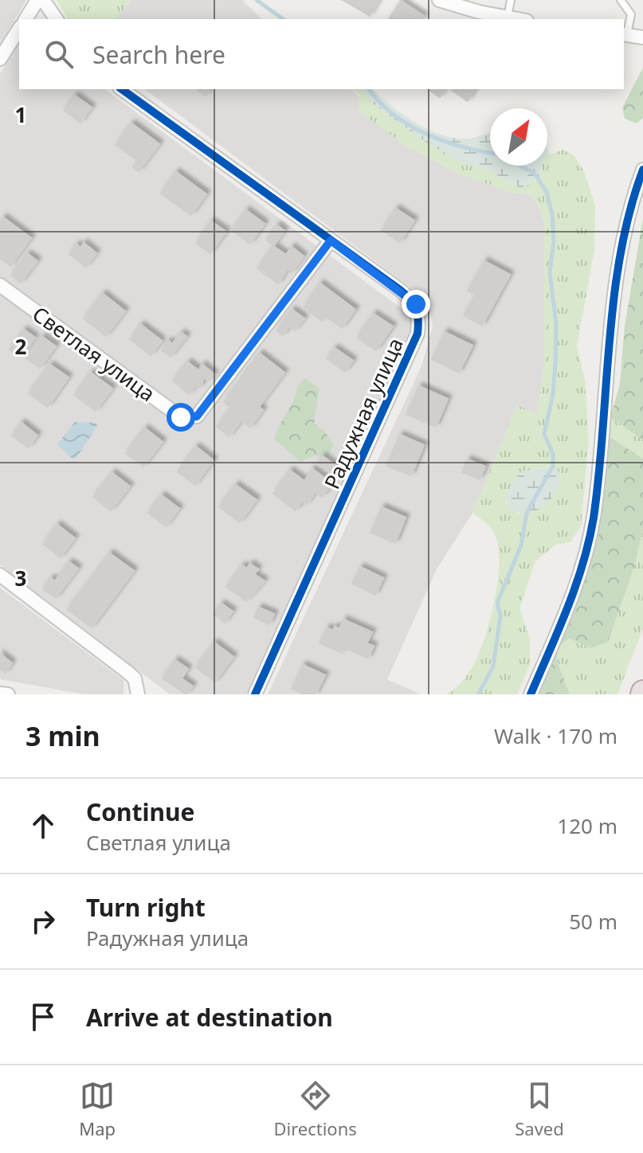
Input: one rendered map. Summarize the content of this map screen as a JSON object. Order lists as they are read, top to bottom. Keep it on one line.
{"streets":{"street":["Светлая улица","Радужная улица"]},"crossings":[["Светлая улица","Радужная улица"]],"north":"top right","page":{"search":"Search here","heading":["3 min","Walk · 170 m"],"list":[["Continue","Светлая улица","120 m"],["Turn right","Радужная улица","50 m"],"Arrive at destination"],"nav":["Map","Directions","Saved"]},"grid":{"rows":["1","2","3"]}}
